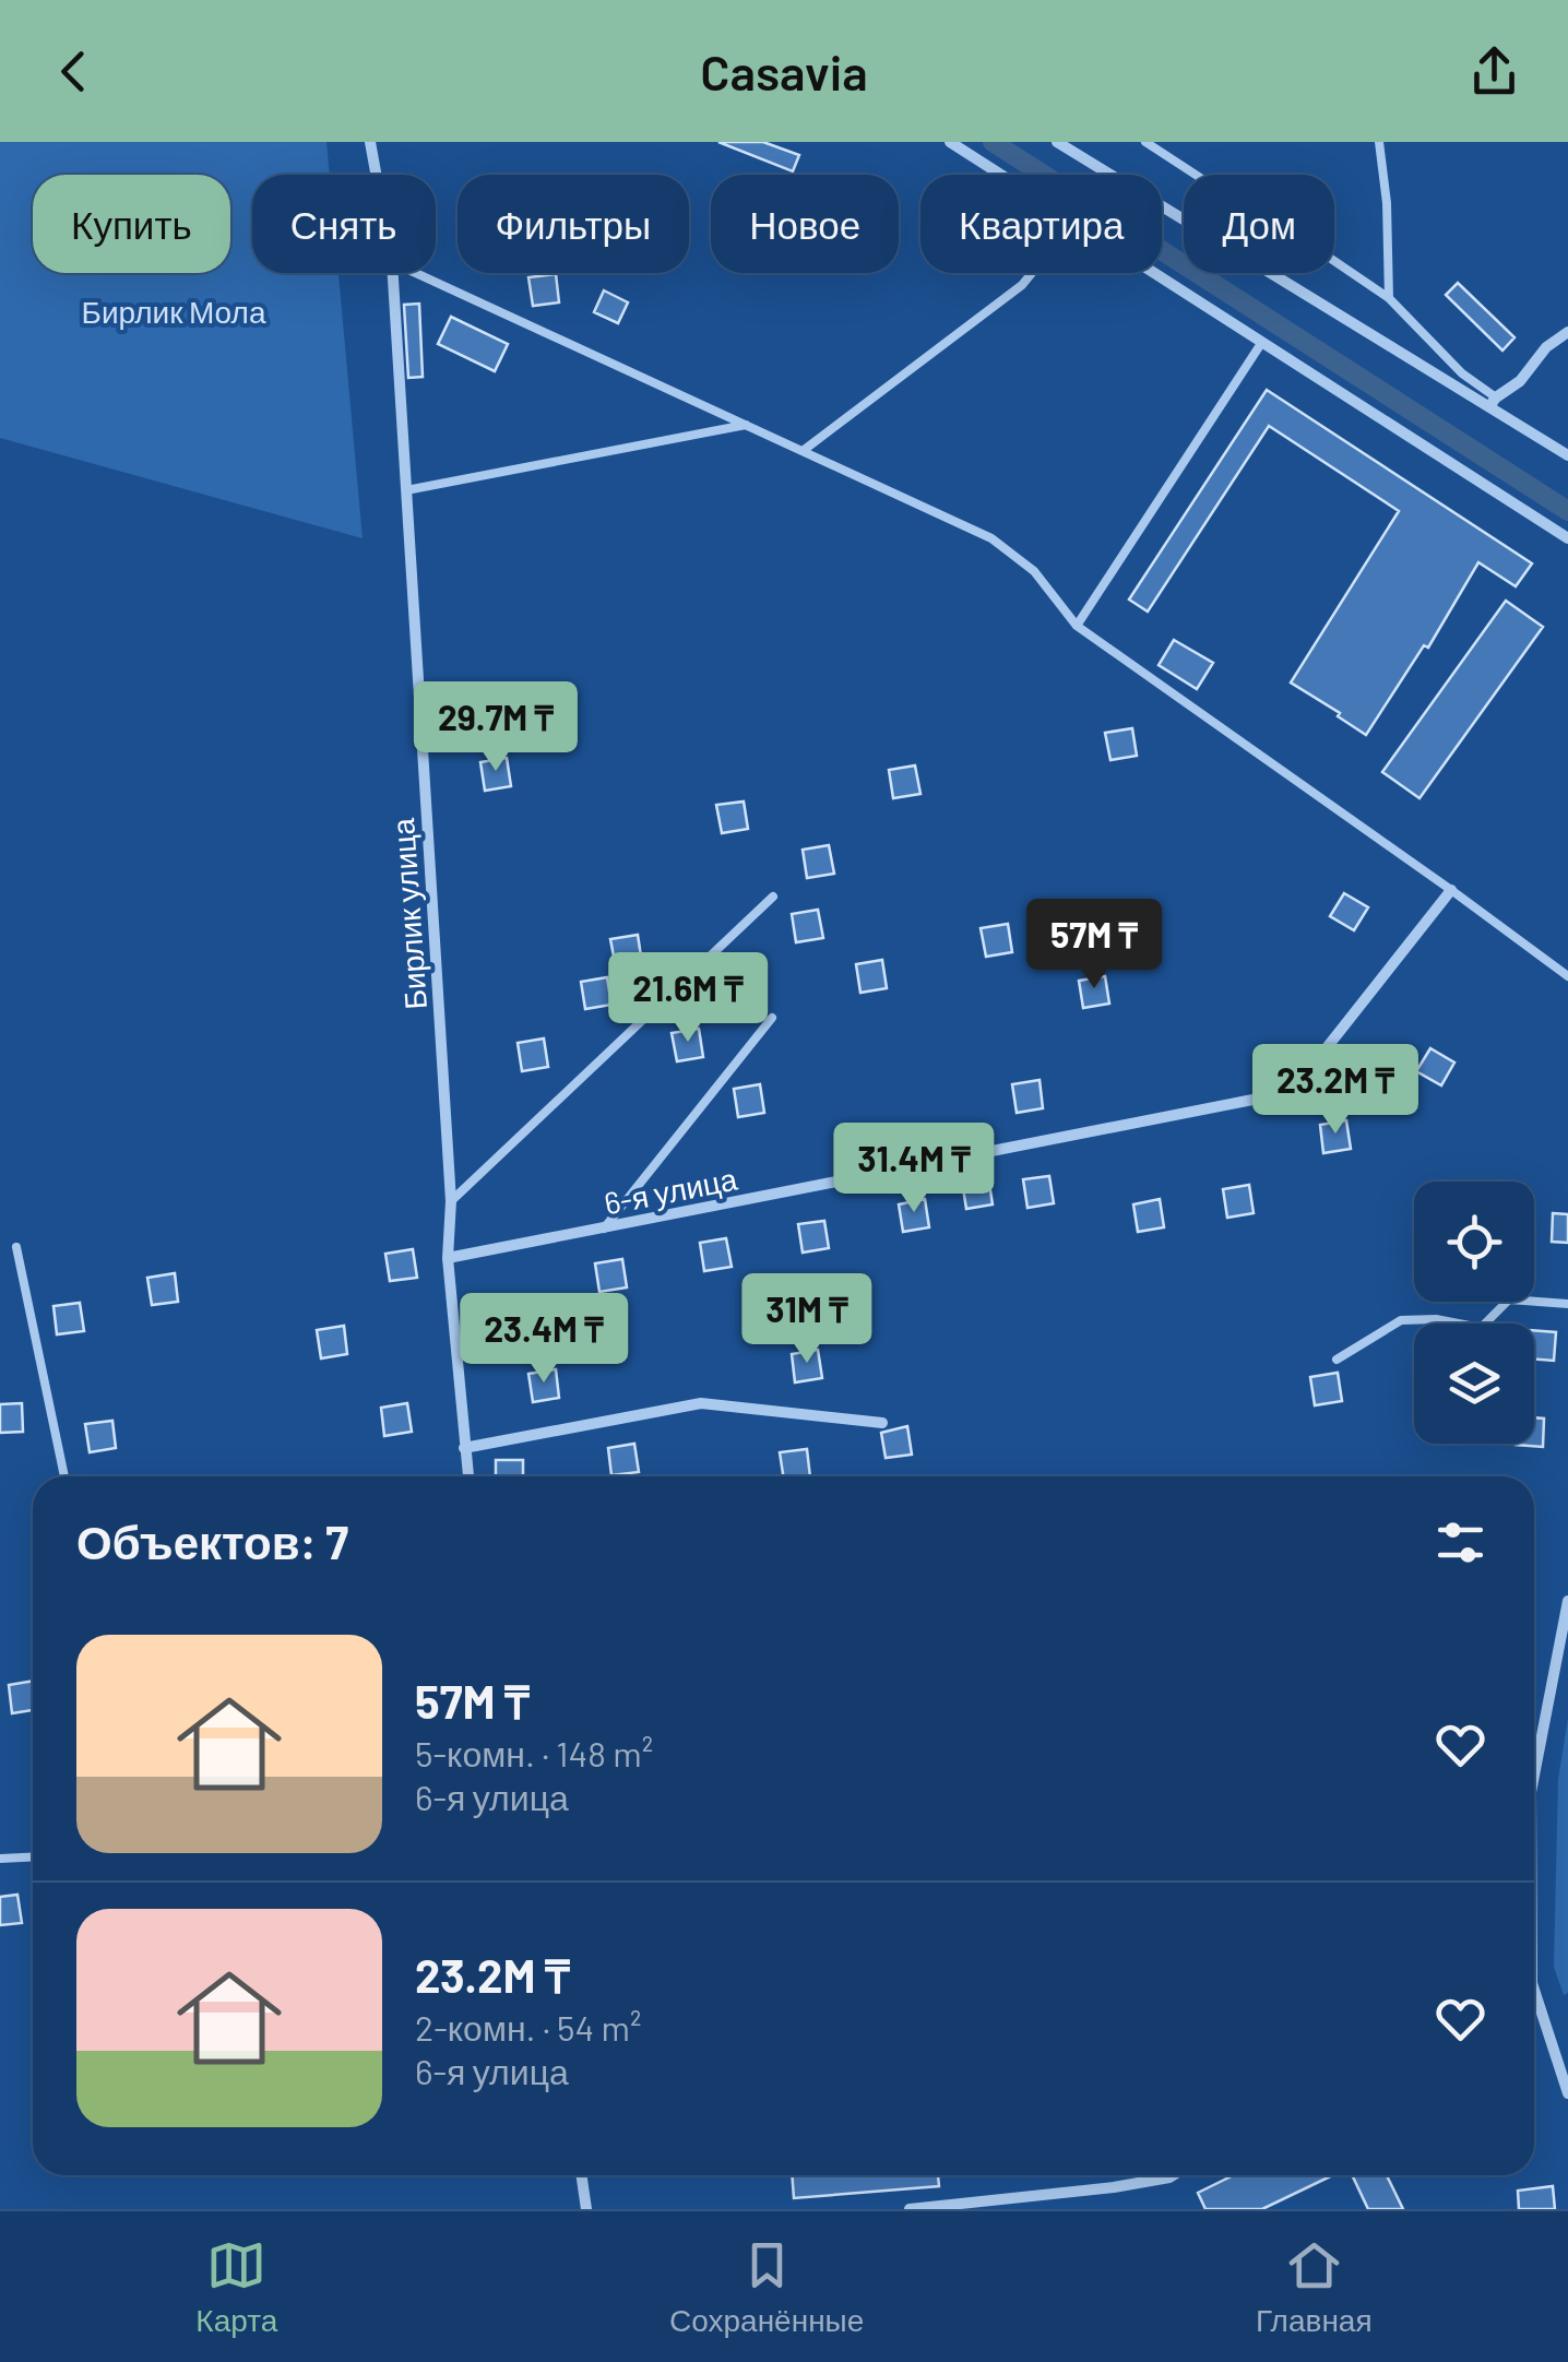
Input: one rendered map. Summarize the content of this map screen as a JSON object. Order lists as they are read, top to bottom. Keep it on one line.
{"streets":{"street":["Бирлик улица","6-я улица"]},"crossings":[["Бирлик улица","6-я улица"]],"parks":["Бирлик Мола"],"page":{"header":"Casavia","chip":["Купить","Снять","Фильтры","Новое","Квартира","Дом"],"price":["29.7M ₸","57M ₸","21.6M ₸","23.2M ₸","31.4M ₸","31M ₸","23.4M ₸"],"heading":"Объектов: 7","list":[{"name":"57M ₸","note":"5-комн. · 148 m² · 6-я улица"},{"name":"23.2M ₸","note":"2-комн. · 54 m² · 6-я улица"}],"tabs":["Карта","Сохранённые","Главная"]}}
